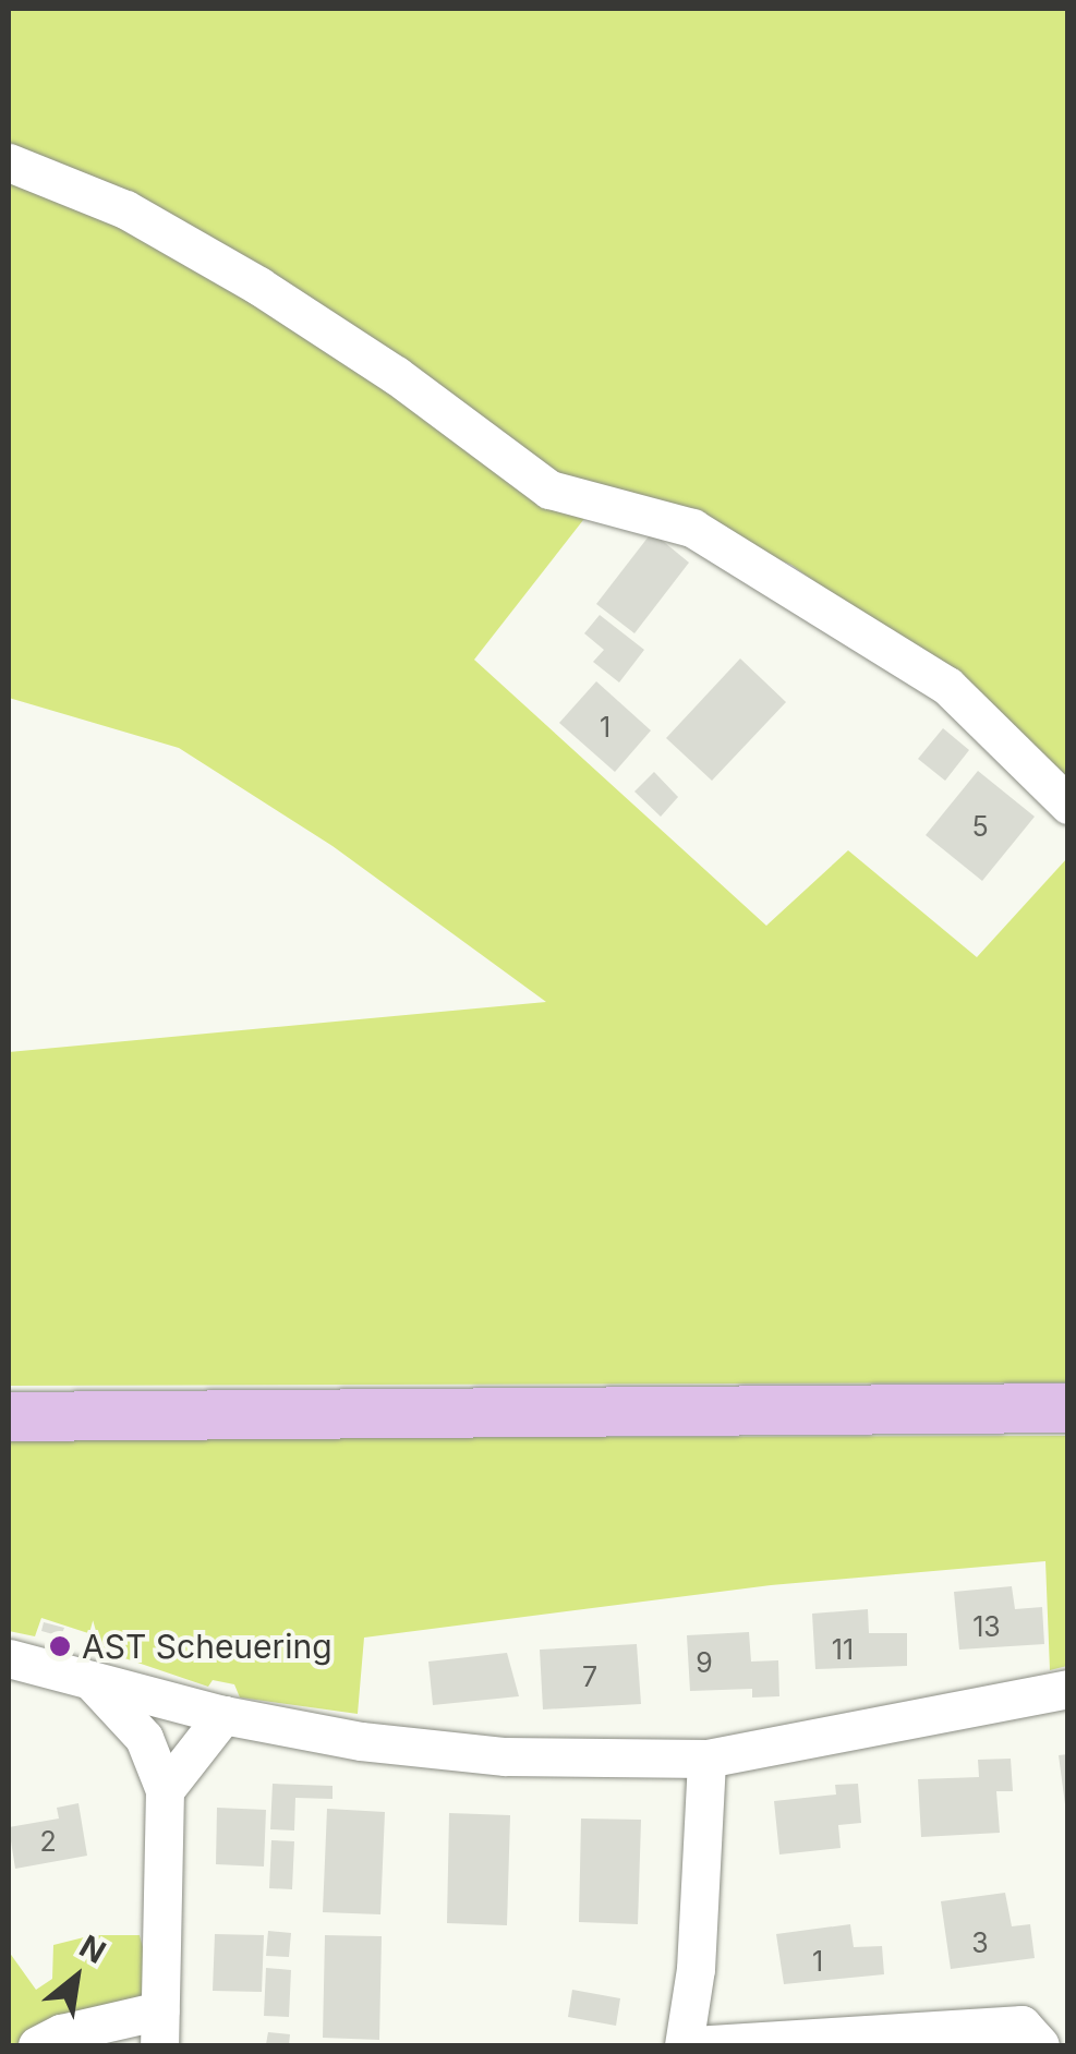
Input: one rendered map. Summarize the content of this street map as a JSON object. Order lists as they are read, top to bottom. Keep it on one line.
{"places":["AST Scheuering"],"house_numbers":["1","5","13","11","9","7","2","3","1"],"north":"top right"}
